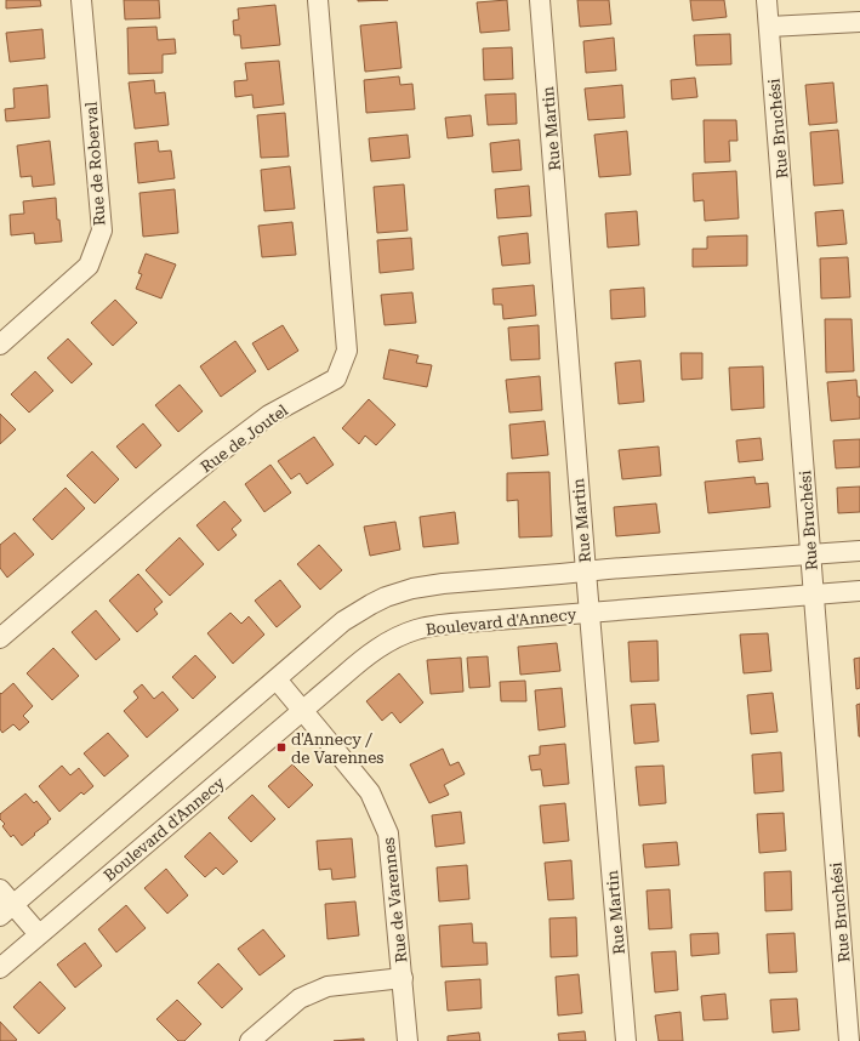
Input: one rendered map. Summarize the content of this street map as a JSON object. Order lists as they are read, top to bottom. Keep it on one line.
{"streets":{"street":["Rue Martin","Rue Bruchési","Rue de Roberval","Rue de Joutel","Boulevard d'Annecy","Rue de Varennes"]},"crossings":[["Rue Martin","Boulevard d'Annecy"],["Rue Bruchési","Boulevard d'Annecy"],["Boulevard d'Annecy","Rue de Varennes"]],"places":{"transit":["d'Annecy / de Varennes"]}}
